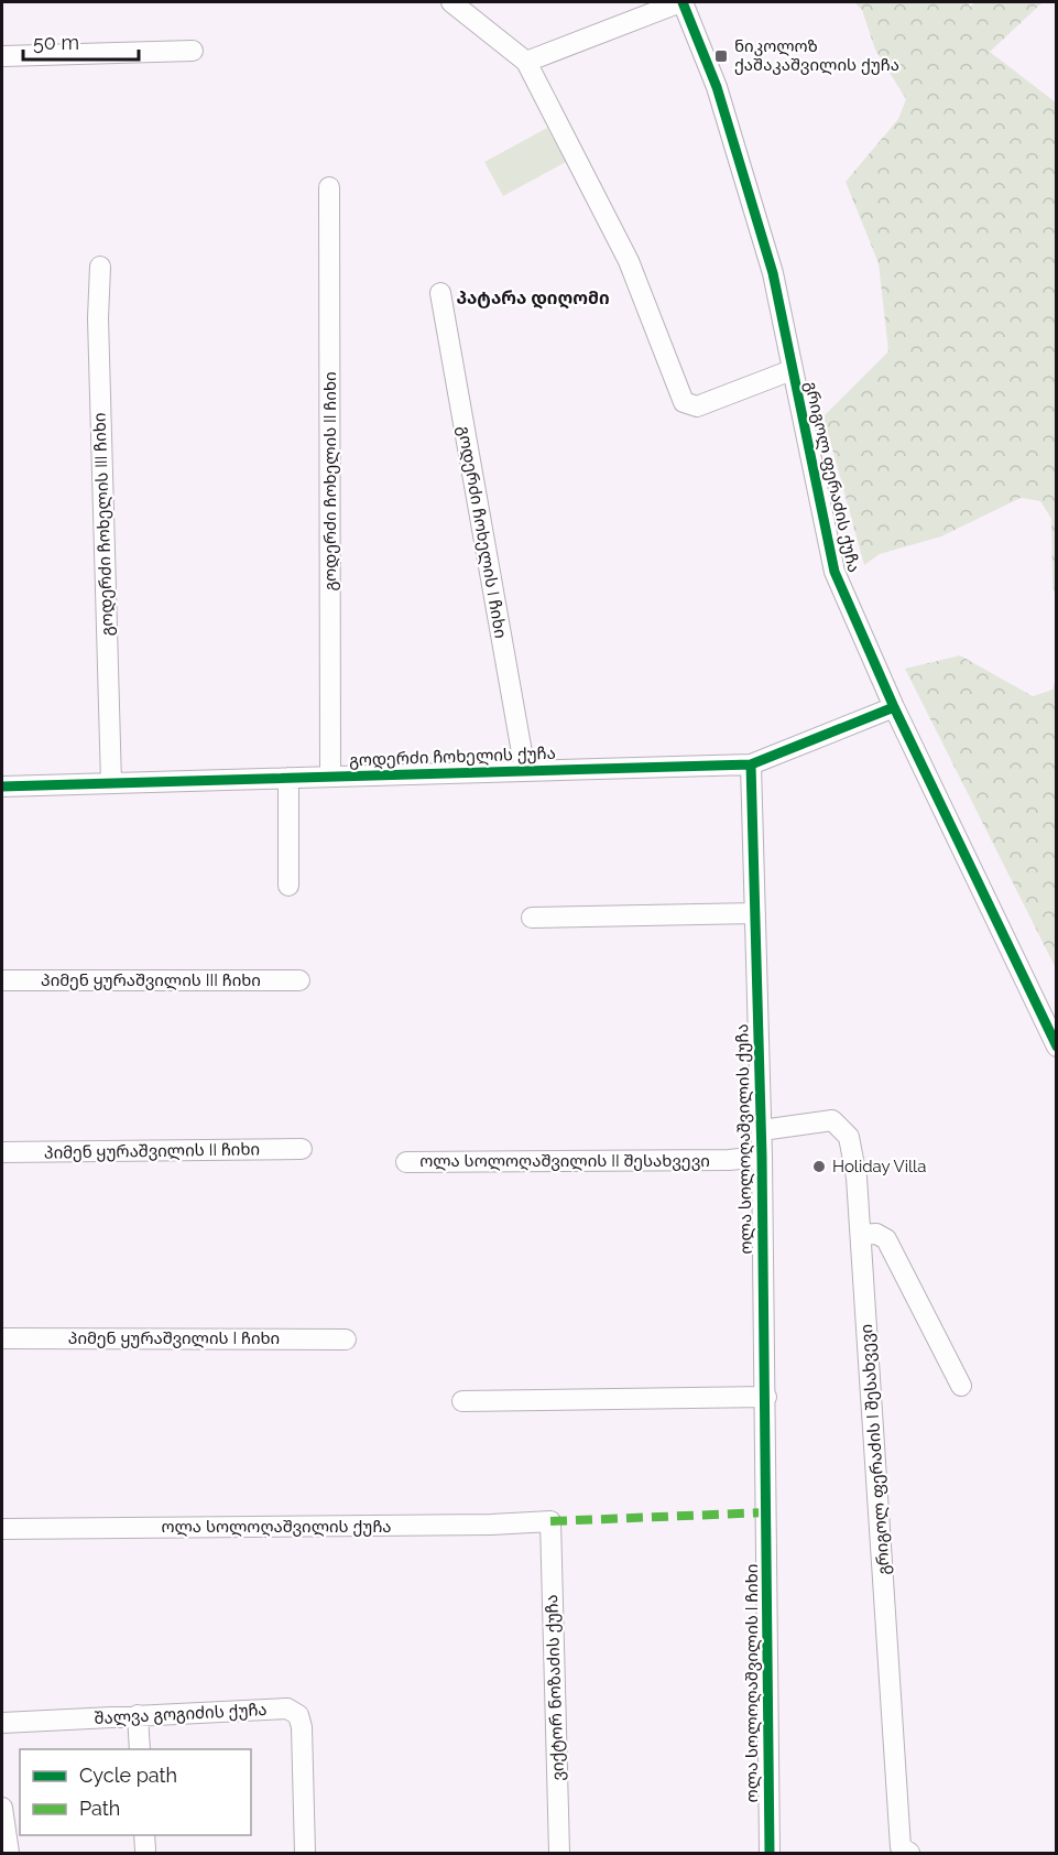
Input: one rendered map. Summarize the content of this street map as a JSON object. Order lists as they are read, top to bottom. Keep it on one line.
{"streets":{"street":["გრიგოლ ფერაძის ქუჩა","გოდერძი ჩოხელის II ჩიხი","გოდერძი ჩოხელის III ჩიხი","გოდერძი ჩოხელის I ჩიხი","გოდერძი ჩოხელის ქუჩა","პიმენ ყურაშვილის III ჩიხი","ოლა სოლოღაშვილის ქუჩა","პიმენ ყურაშვილის II ჩიხი","ოლა სოლოღაშვილის II შესახვევი","პიმენ ყურაშვილის I ჩიხი","გრიგოლ ფერაძის I შესახვევი","ოლა სოლოღაშვილის I ჩიხი","ვიქტორ ნოზაძის ქუჩა","შალვა გოგიძის ქუჩა"]},"crossings":[["გრიგოლ ფერაძის ქუჩა","გოდერძი ჩოხელის ქუჩა"],["გოდერძი ჩოხელის II ჩიხი","გოდერძი ჩოხელის ქუჩა"],["გოდერძი ჩოხელის III ჩიხი","გოდერძი ჩოხელის ქუჩა"],["გოდერძი ჩოხელის I ჩიხი","გოდერძი ჩოხელის ქუჩა"],["გოდერძი ჩოხელის ქუჩა","ოლა სოლოღაშვილის ქუჩა"],["ოლა სოლოღაშვილის ქუჩა","ოლა სოლოღაშვილის II შესახვევი"],["ოლა სოლოღაშვილის ქუჩა","გრიგოლ ფერაძის I შესახვევი"],["ოლა სოლოღაშვილის ქუჩა","ოლა სოლოღაშვილის I ჩიხი"],["ოლა სოლოღაშვილის ქუჩა","ვიქტორ ნოზაძის ქუჩა"]],"districts":["პატარა დიღომი"],"places":{"transit":["ნიკოლოზ ქაშაკაშვილის ქუჩა"],"other":["Holiday Villa"]},"legend":["Cycle path","Path"],"scale_bar":"50 m"}
